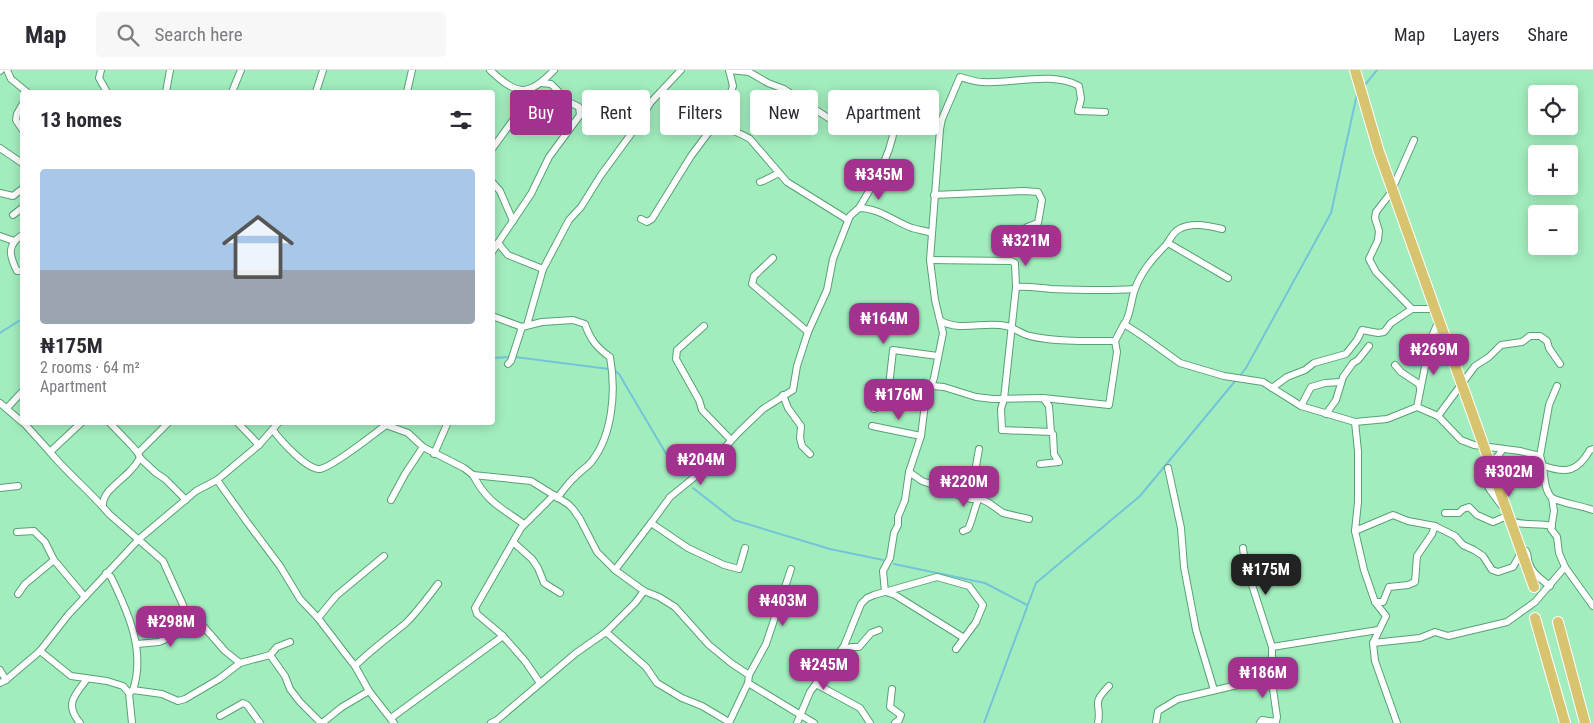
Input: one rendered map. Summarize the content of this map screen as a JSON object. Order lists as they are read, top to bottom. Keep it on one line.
{"page":{"header":"Map","search":"Search here","nav":["Map","Layers","Share"],"map_buttons":["+","−"],"chip":["Buy","Rent","Filters","New","Apartment"],"heading":"13 homes","list":[{"name":"₦175M","note":"2 rooms · 64 m² · Apartment"}],"price":["₦345M","₦321M","₦164M","₦269M","₦176M","₦204M","₦302M","₦220M","₦175M","₦403M","₦298M","₦245M","₦186M"]}}
